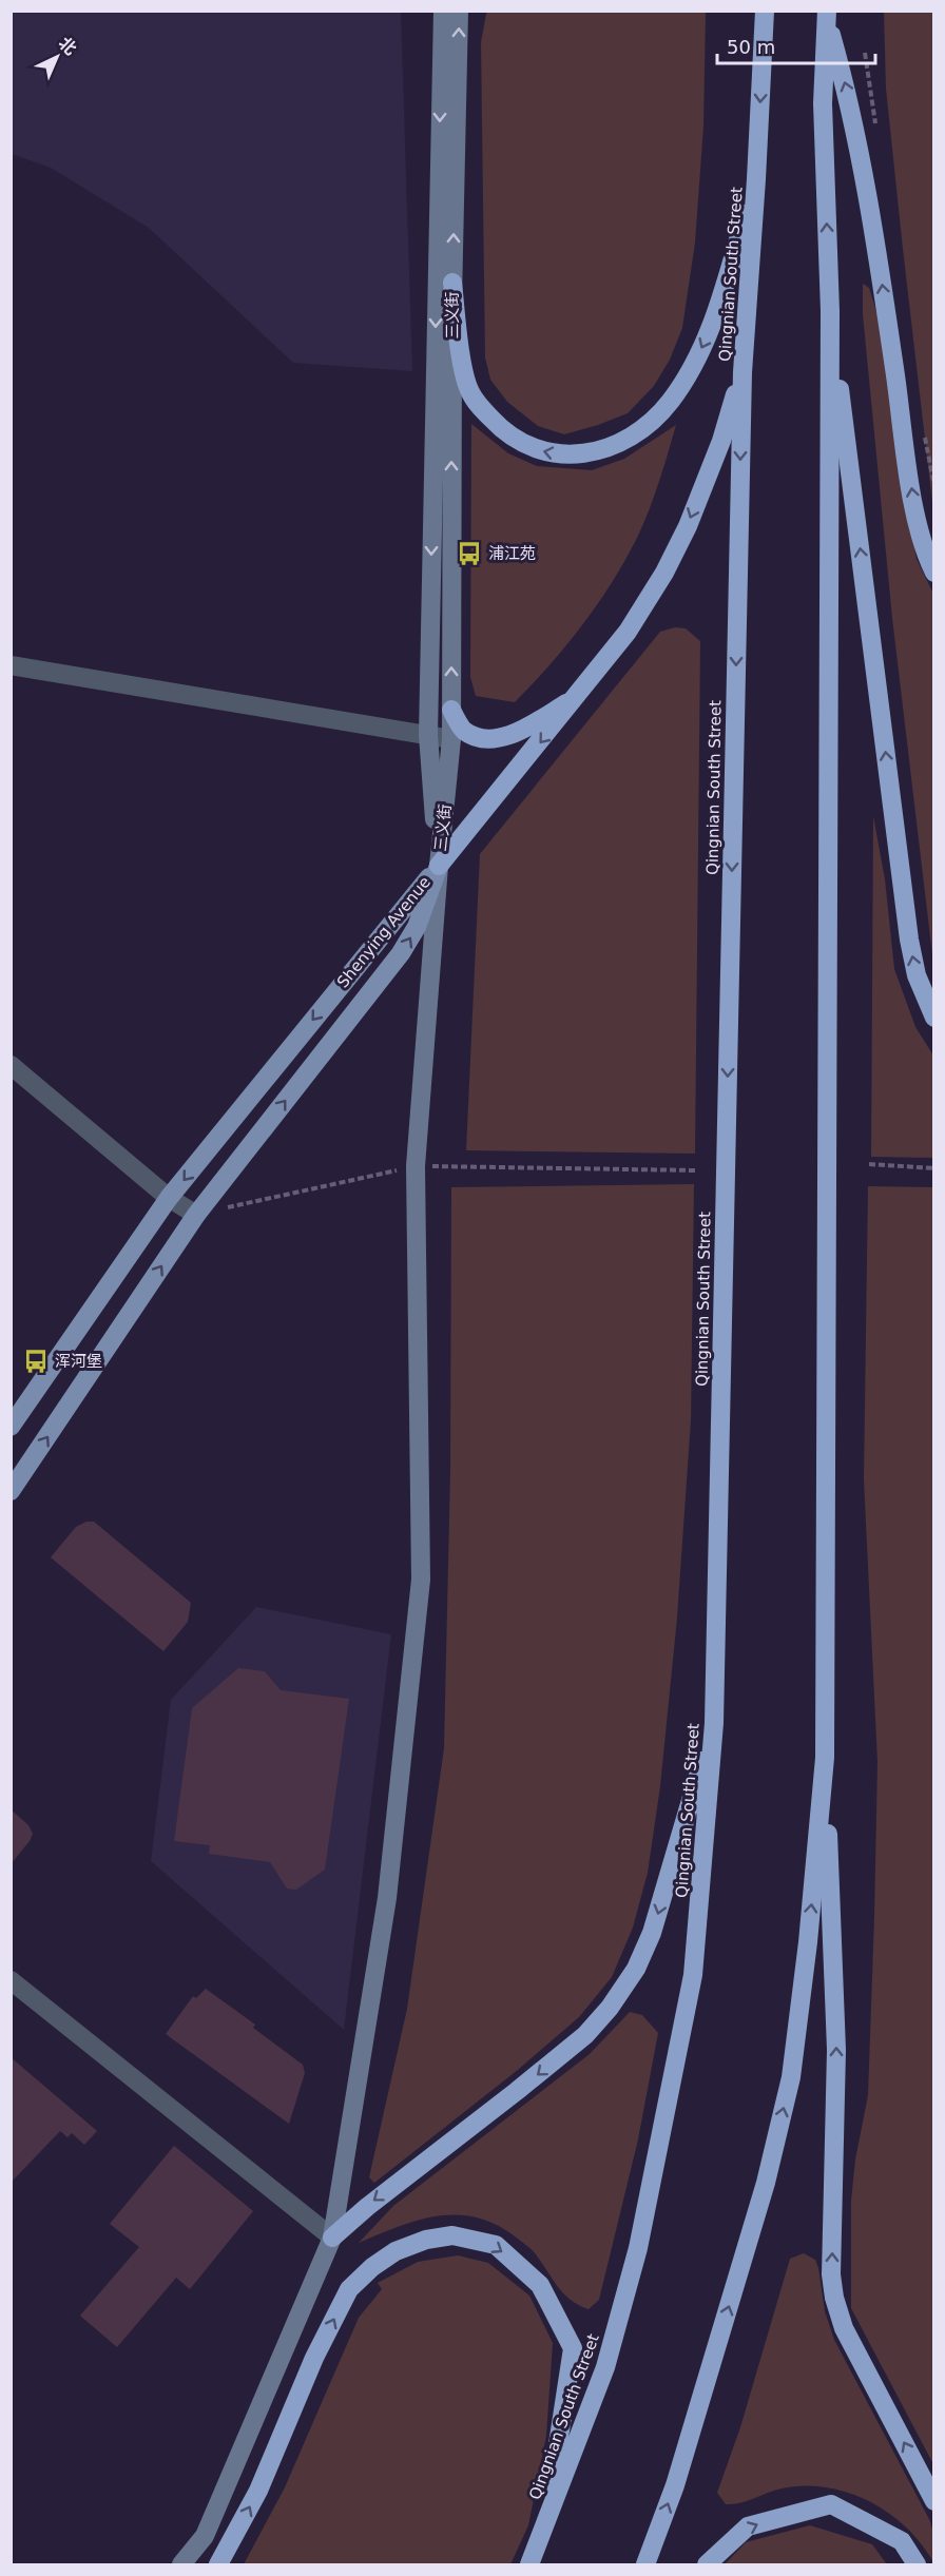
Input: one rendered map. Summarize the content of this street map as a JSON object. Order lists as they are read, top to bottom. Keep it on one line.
{"streets":{"highway":["Qingnian South Street"],"main road":["Shenying Avenue"],"street":["三义街"]},"crossings":[["三义街","Shenying Avenue"]],"places":{"bus stop":["浦江苑","浑河堡"]},"scale_bar":"50 m","north":"top right"}
